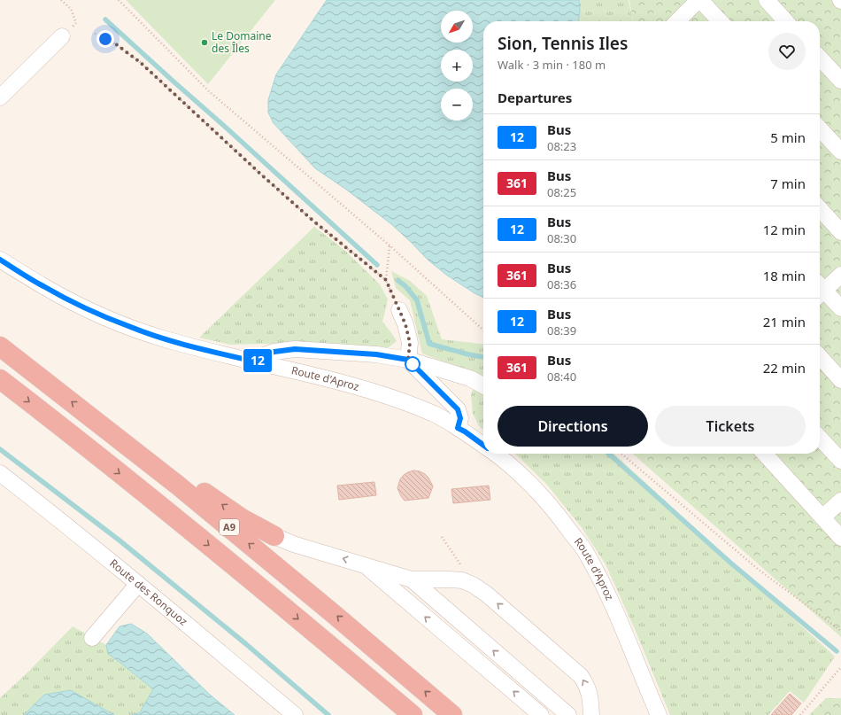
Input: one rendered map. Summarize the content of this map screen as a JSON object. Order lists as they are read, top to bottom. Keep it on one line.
{"streets":{"highway":["A9"],"street":["Route d'Aproz","Route des Ronquoz"]},"places":["Le Domaine des Îles"],"lines":["bus line 12"],"north":"bottom left","page":{"on_map":"12","map_buttons":["+","−"],"heading":[["Sion, Tennis Iles","Walk · 3 min · 180 m"],"Departures"],"list":[{"mark":"12","name":"Bus","note":"08:23","value":"5 min"},{"mark":"361","name":"Bus","note":"08:25","value":"7 min"},{"mark":"12","name":"Bus","note":"08:30","value":"12 min"},{"mark":"361","name":"Bus","note":"08:36","value":"18 min"},{"mark":"12","name":"Bus","note":"08:39","value":"21 min"},{"mark":"361","name":"Bus","note":"08:40","value":"22 min"}],"buttons":["Directions","Tickets"]}}
